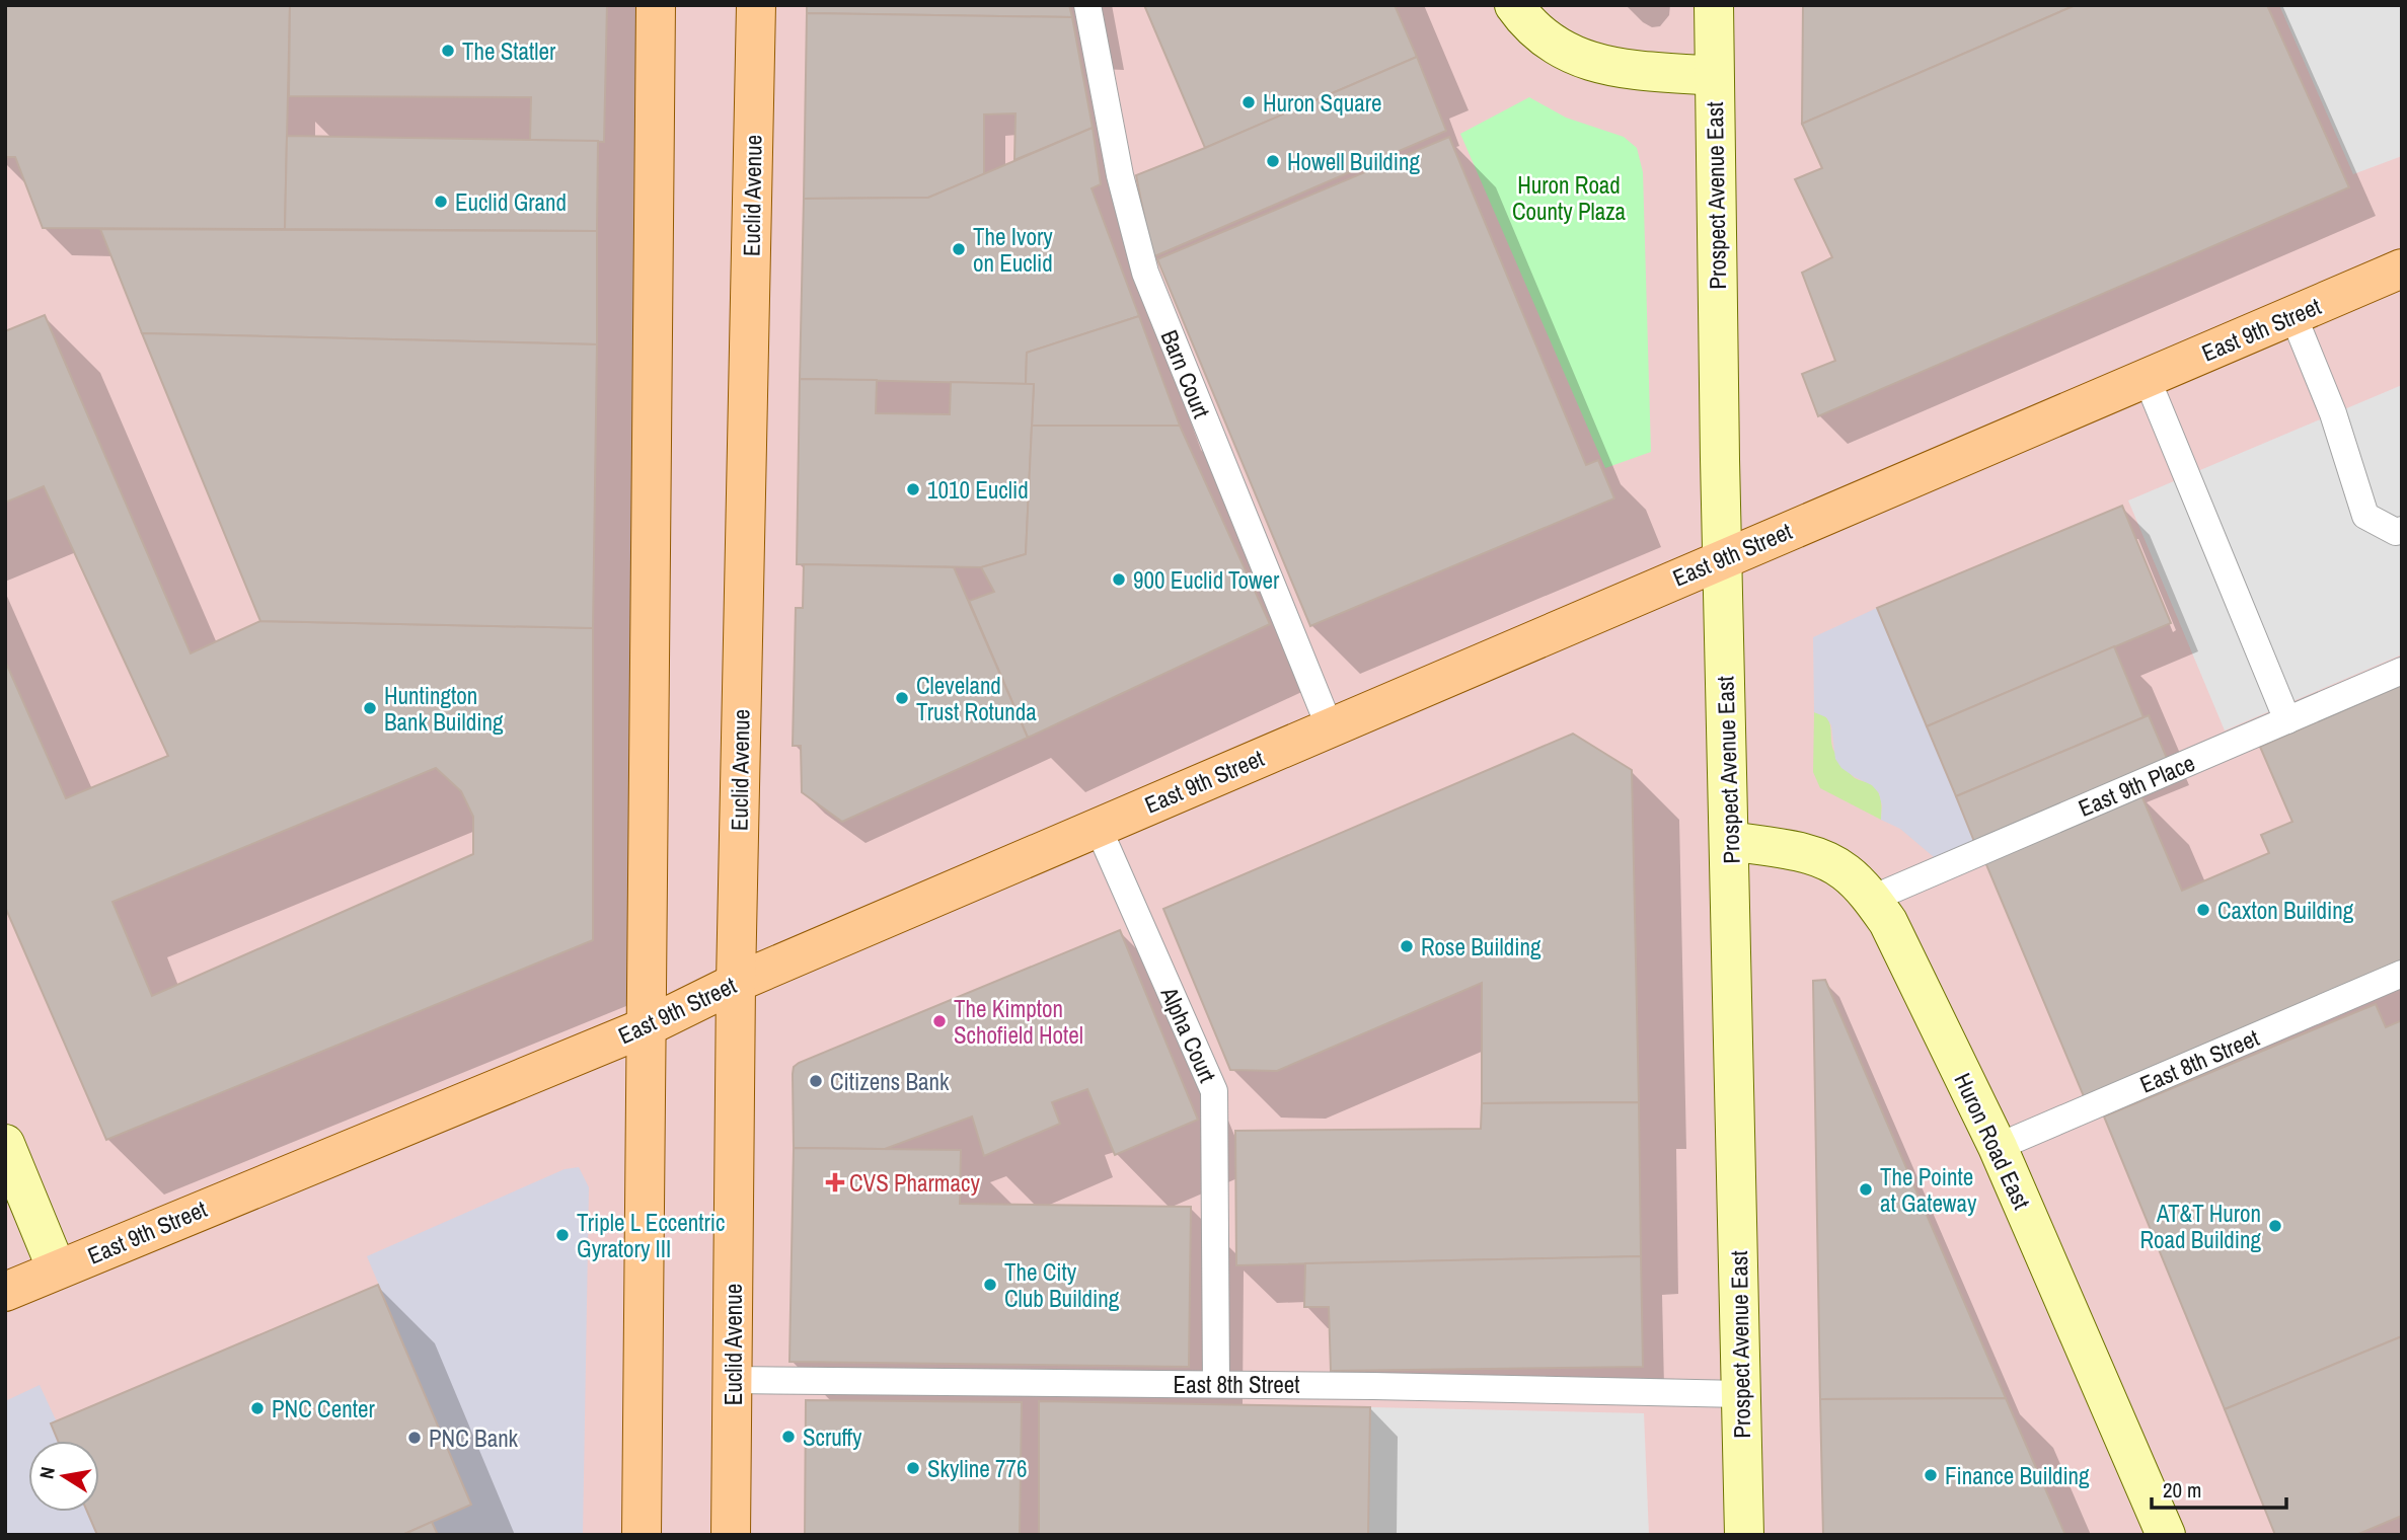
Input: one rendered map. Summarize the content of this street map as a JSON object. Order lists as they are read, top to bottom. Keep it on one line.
{"streets":{"main road":["Euclid Avenue","East 9th Street"],"street":["Prospect Avenue East","Huron Road East"],"lane":["Barn Court","East 9th Place","Alpha Court","East 8th Street"]},"crossings":[["Euclid Avenue","East 9th Street"],["Euclid Avenue","East 8th Street"],["Prospect Avenue East","East 9th Street"],["Prospect Avenue East","East 8th Street"],["Prospect Avenue East","Huron Road East"],["East 9th Street","Barn Court"],["East 9th Street","Alpha Court"],["East 9th Place","Huron Road East"],["Alpha Court","East 8th Street"],["East 8th Street","Huron Road East"]],"parks":["Huron Road County Plaza"],"places":{"other":["The Statler","Huron Square","Howell Building","Euclid Grand","The Ivory on Euclid","1010 Euclid","900 Euclid Tower","Cleveland Trust Rotunda","Huntington Bank Building","Caxton Building","Rose Building","The Kimpton Schofield Hotel","Citizens Bank","The Pointe at Gateway","AT&T Huron Road Building","Triple L Eccentric Gyratory III","The City Club Building","PNC Center","Scruffy","PNC Bank","Skyline 776","Finance Building"],"health":["CVS Pharmacy"]},"scale_bar":"20 m","north":"left"}
